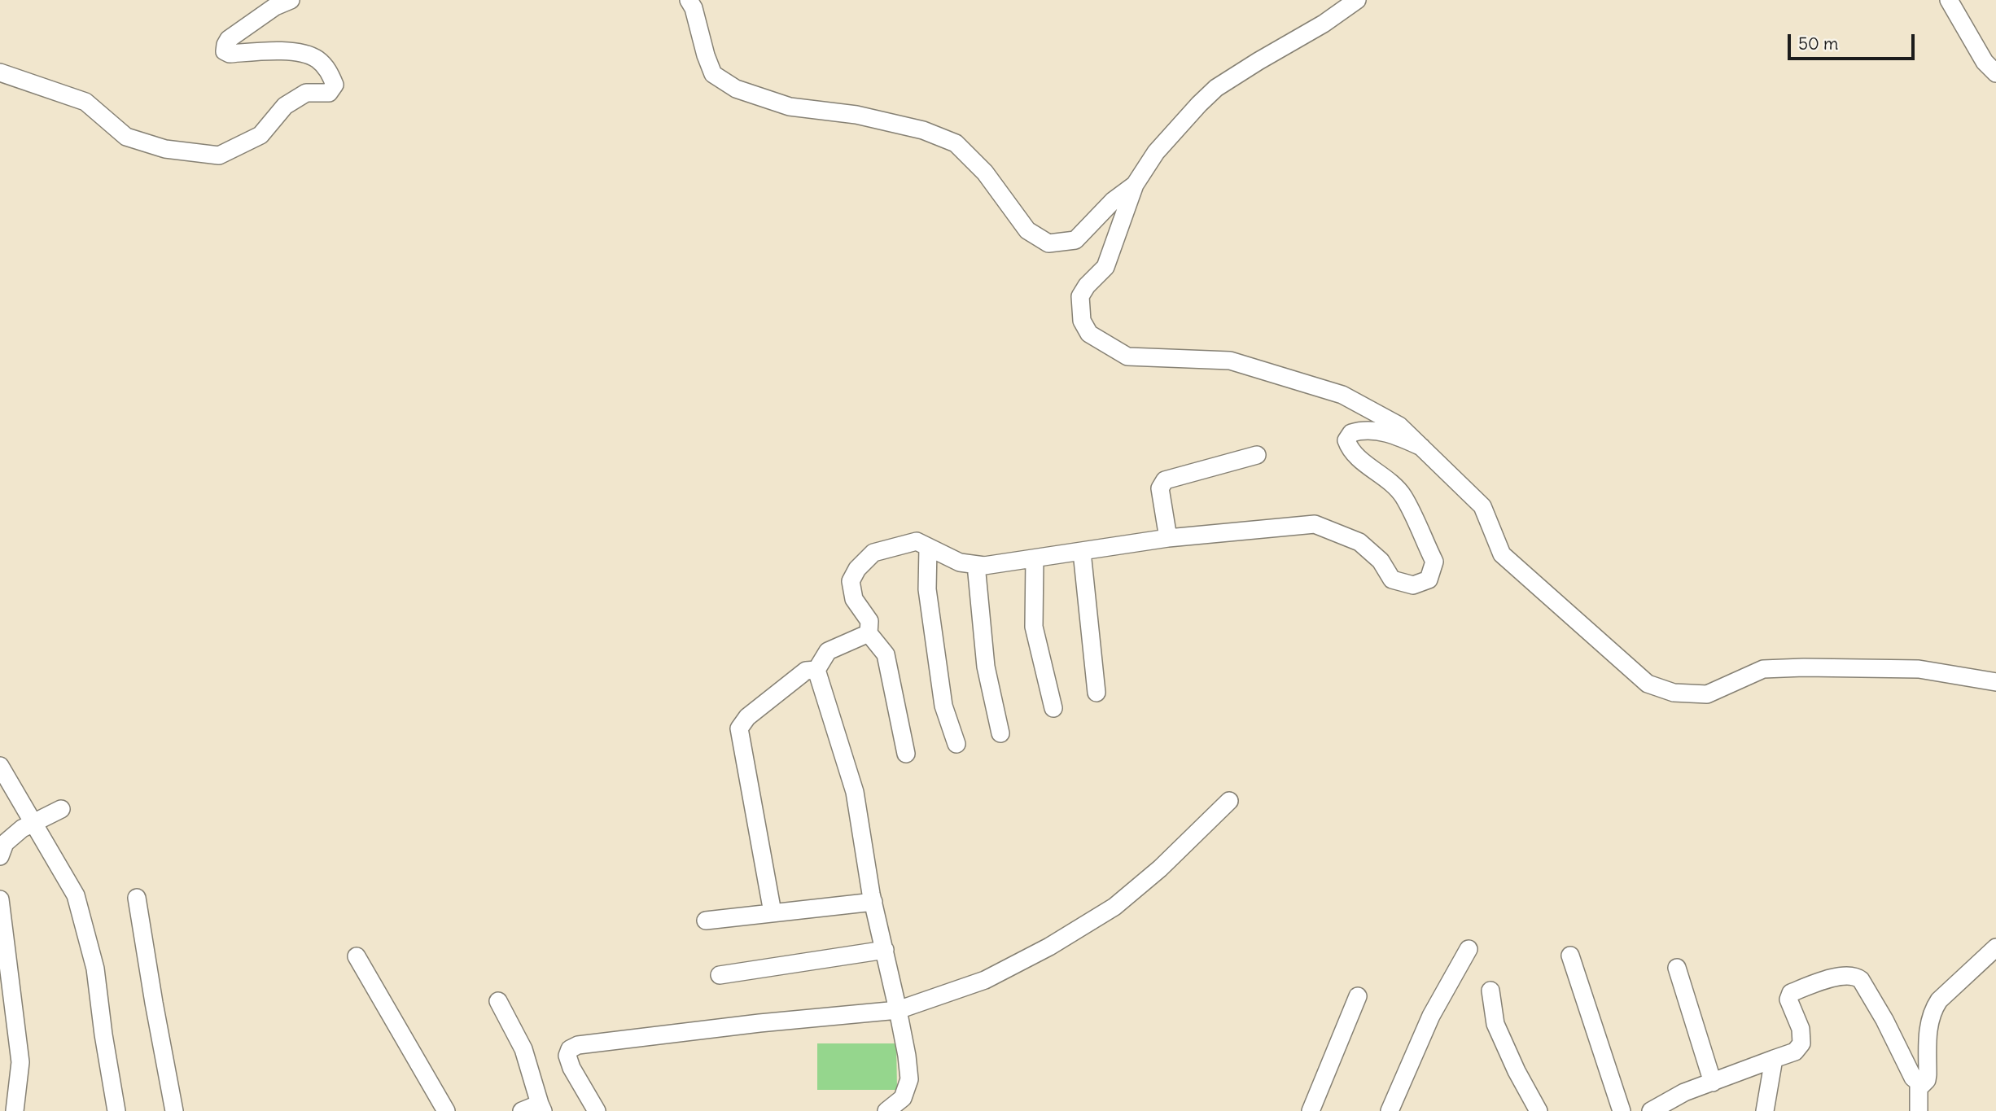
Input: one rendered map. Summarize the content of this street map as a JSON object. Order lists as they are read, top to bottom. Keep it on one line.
{"scale_bar":"50 m"}
